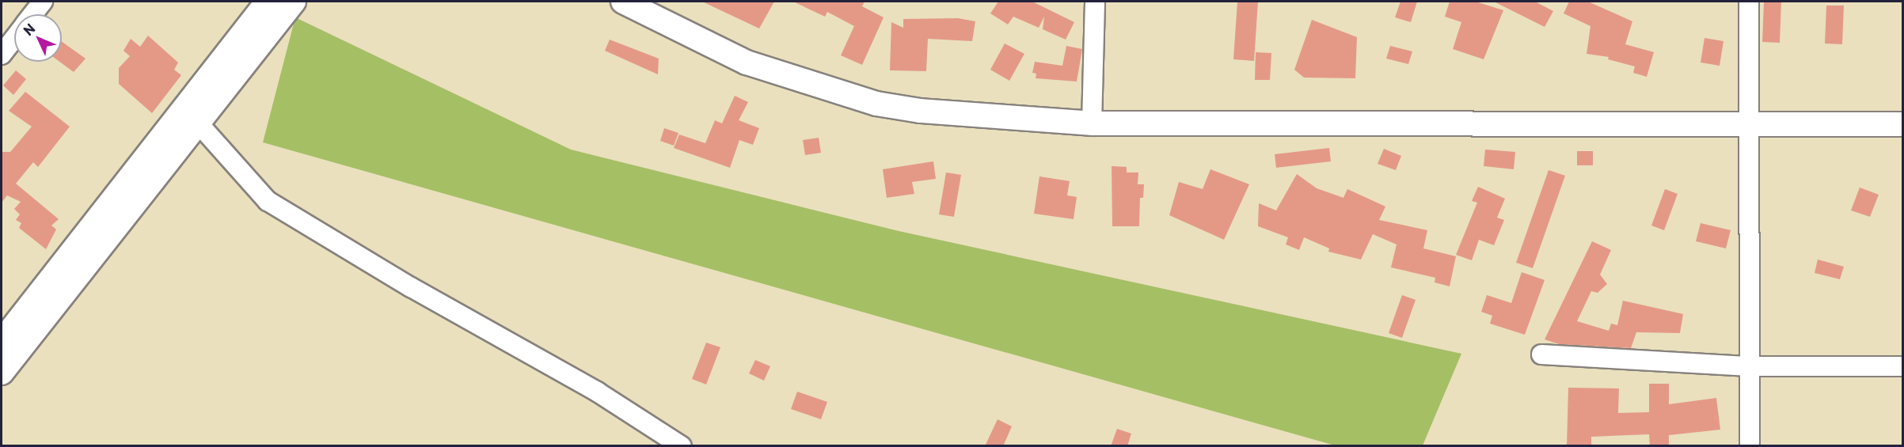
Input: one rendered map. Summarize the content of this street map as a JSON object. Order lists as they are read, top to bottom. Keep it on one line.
{"north":"top left"}
